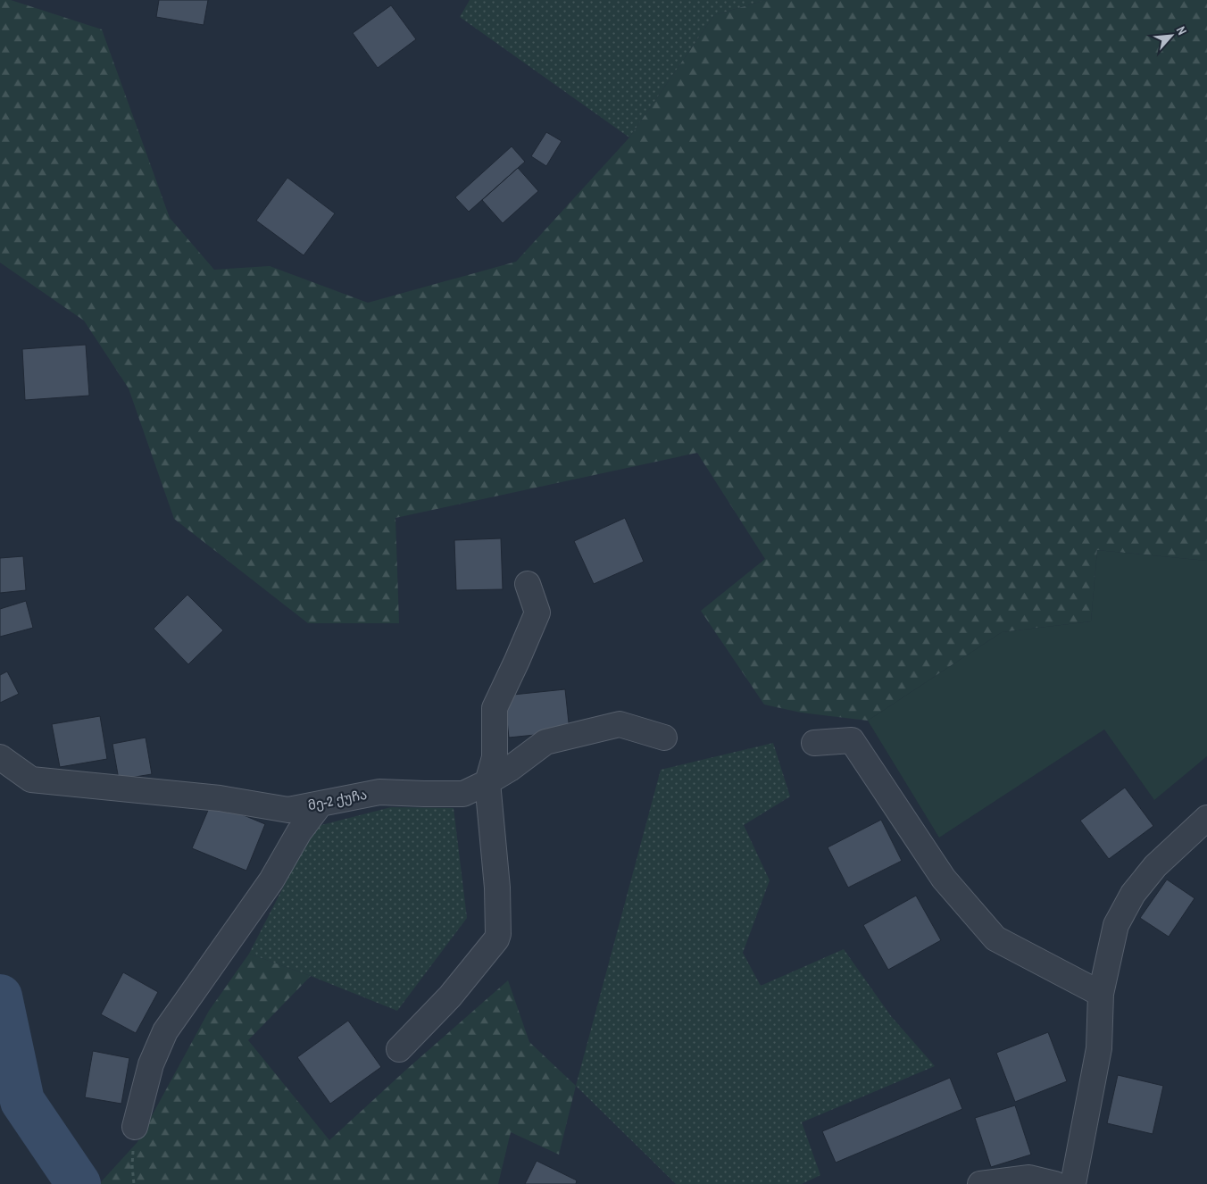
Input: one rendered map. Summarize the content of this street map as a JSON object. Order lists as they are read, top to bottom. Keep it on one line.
{"streets":{"street":["მე-2 ქუჩა"]},"north":"top right"}
